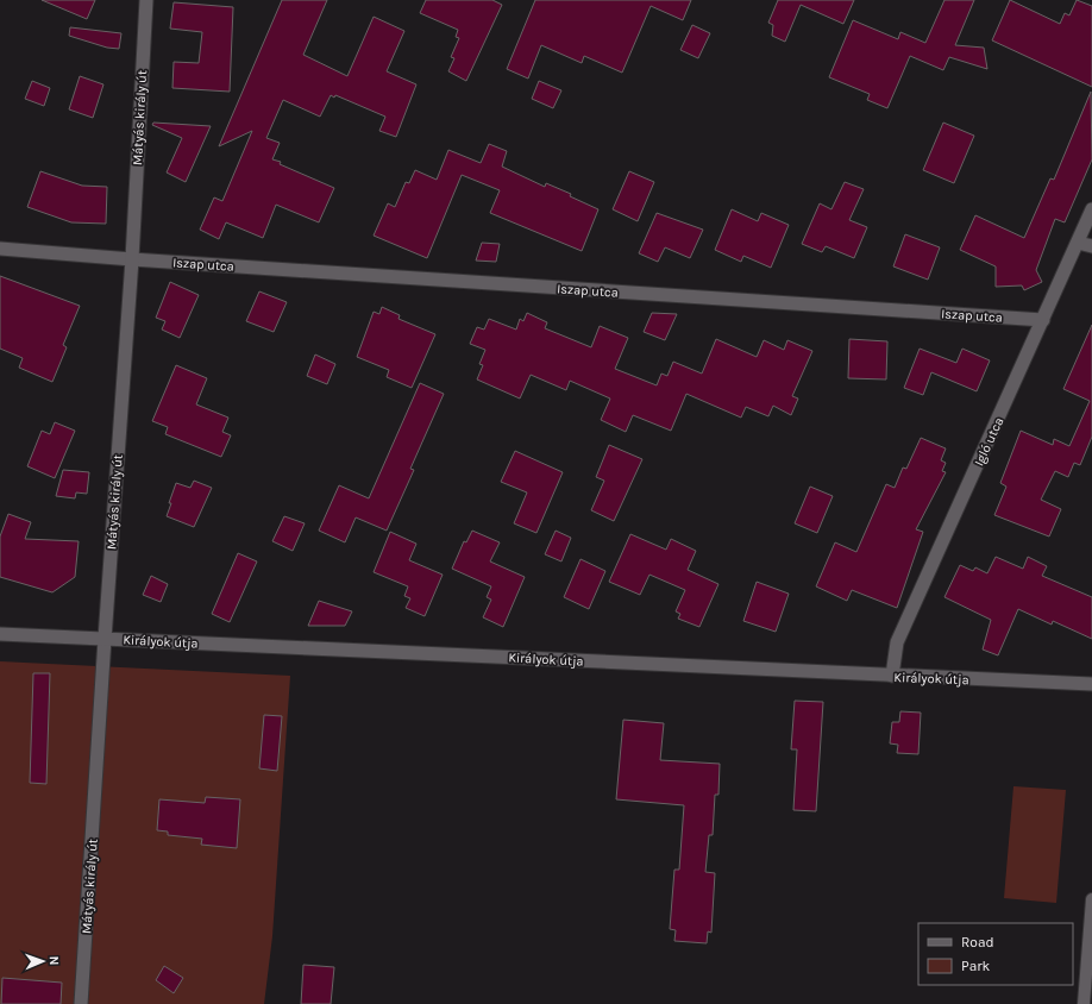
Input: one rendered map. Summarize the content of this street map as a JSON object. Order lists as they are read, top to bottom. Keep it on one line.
{"streets":{"street":["Mátyás király út","Iszap utca","Igló utca","Királyok útja"]},"crossings":[["Mátyás király út","Iszap utca"],["Mátyás király út","Királyok útja"],["Iszap utca","Igló utca"],["Igló utca","Királyok útja"]],"legend":["Road","Park"],"north":"right"}
